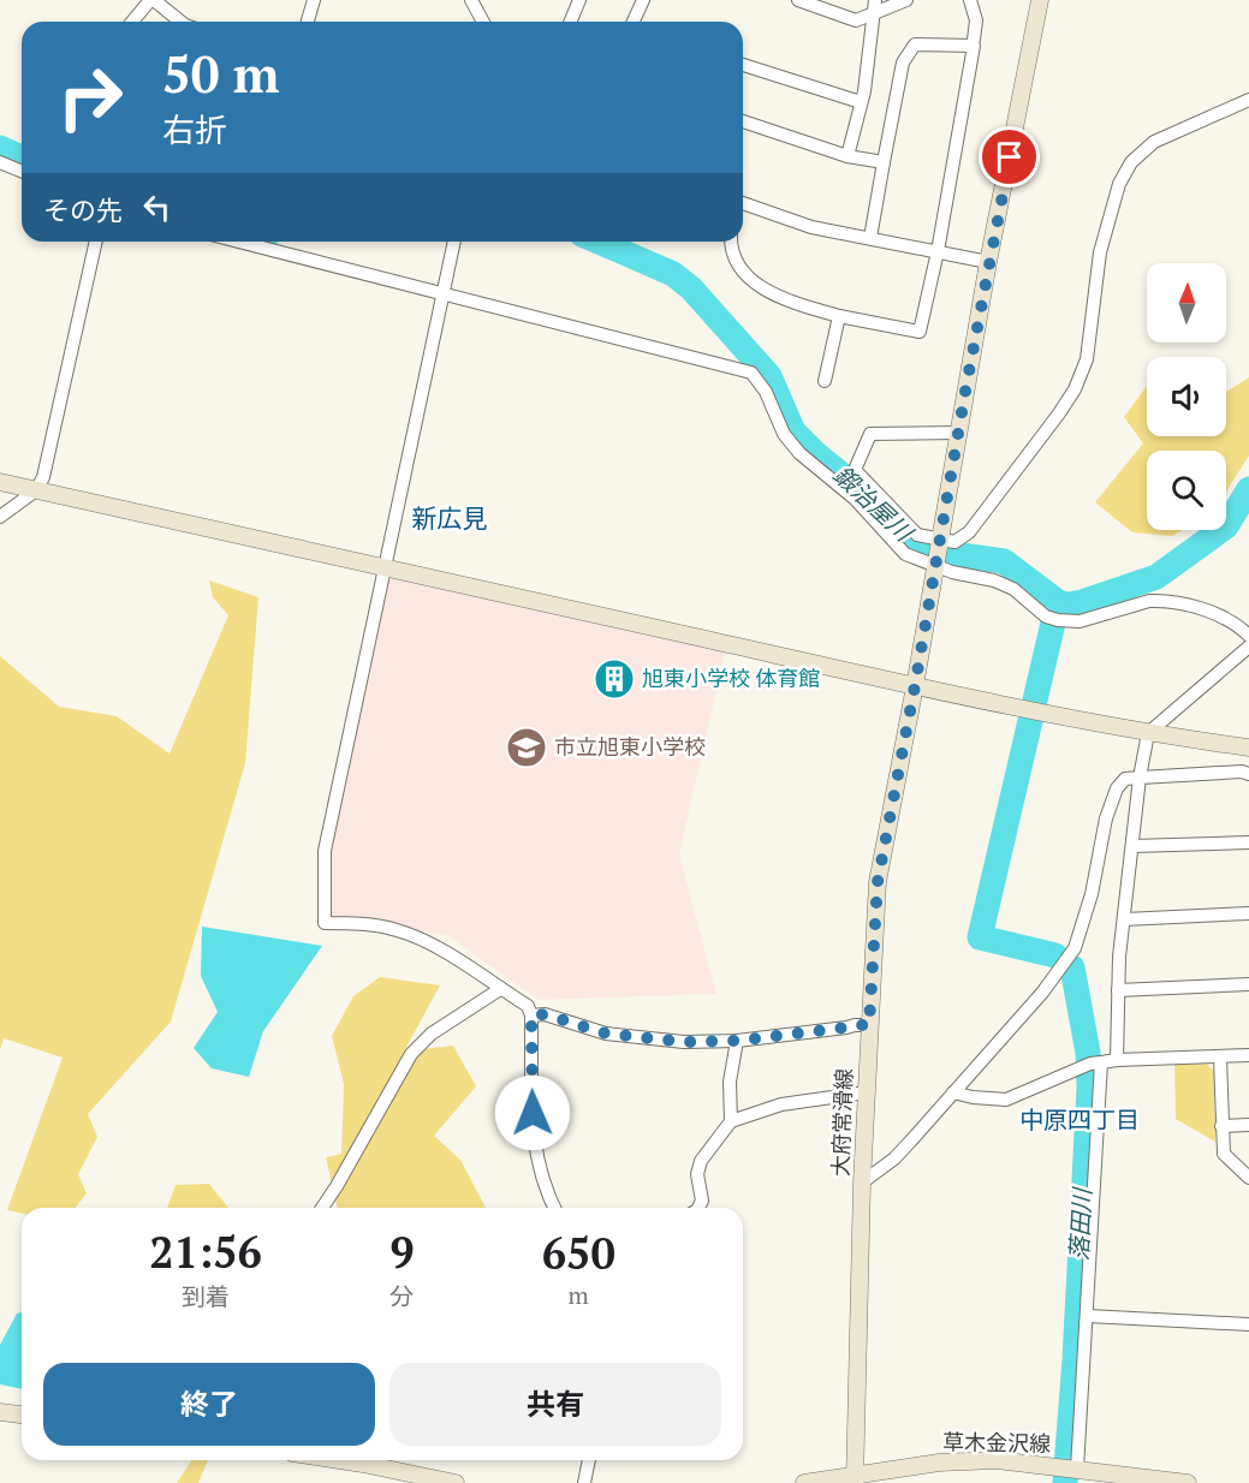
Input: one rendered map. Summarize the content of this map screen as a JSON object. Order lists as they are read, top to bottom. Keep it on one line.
{"streets":{"main road":["大府常滑線","草木金沢線"]},"crossings":[["大府常滑線","草木金沢線"]],"districts":["新広見","中原四丁目"],"water":["鍛治屋川","落田川"],"places":{"building":["旭東小学校 体育館"],"school or university":["市立旭東小学校"]},"north":"top","page":{"turn":["50 m","右折"],"then":"その先","eta":["21:56","到着","9","分","650","m"],"buttons":["終了","共有"]}}
